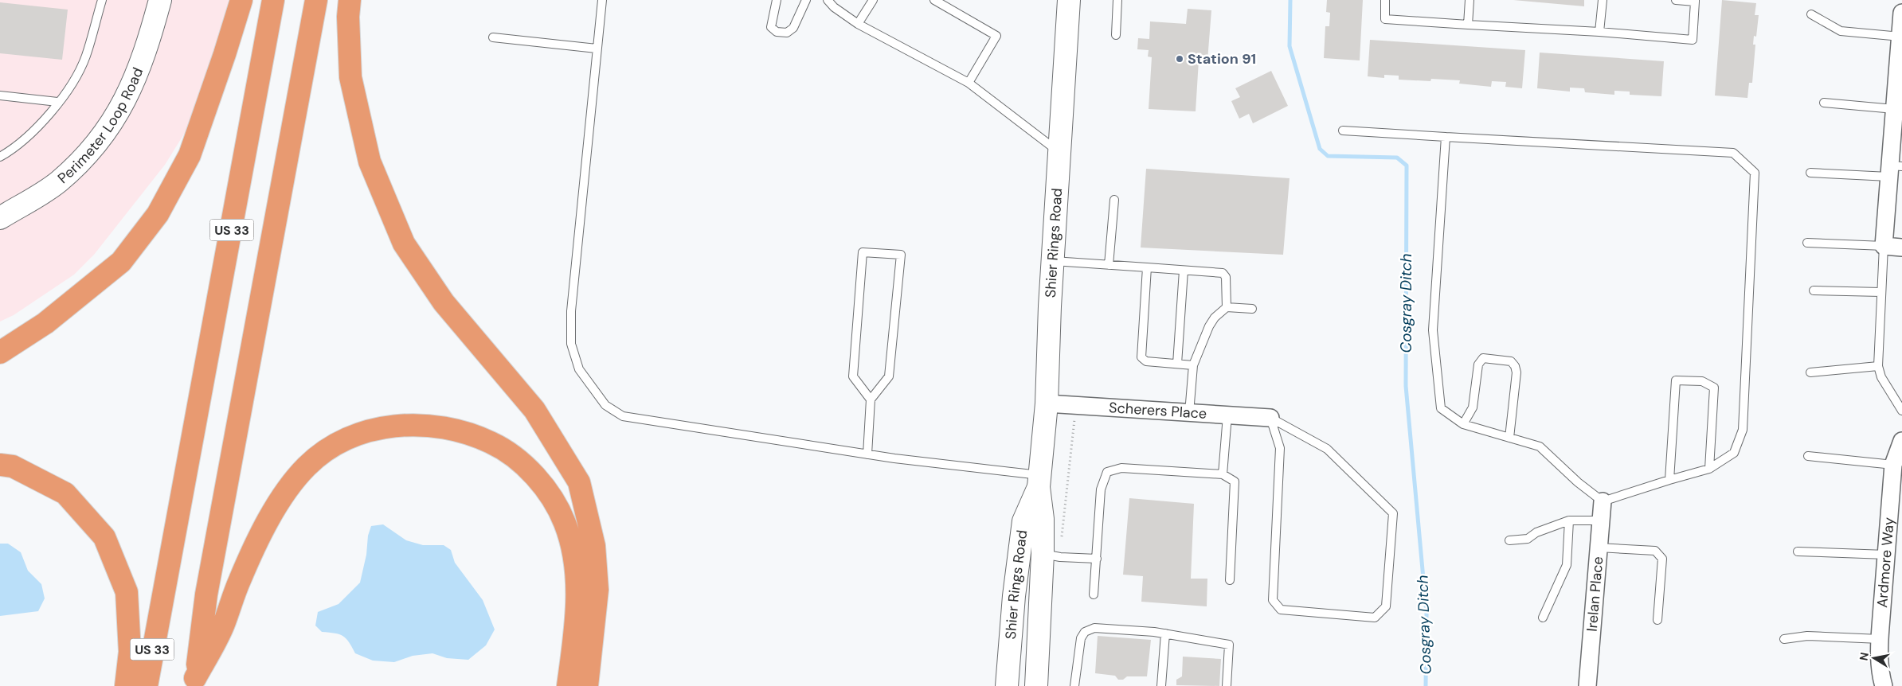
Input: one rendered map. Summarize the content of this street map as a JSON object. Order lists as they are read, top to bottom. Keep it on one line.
{"streets":{"highway":["US 33"],"main road":["Perimeter Loop Road","Shier Rings Road"],"street":["Scherers Place","Ardmore Way","Irelan Place"]},"crossings":[["Shier Rings Road","Scherers Place"]],"water":["Cosgray Ditch"],"places":["Station 91"],"north":"left"}
